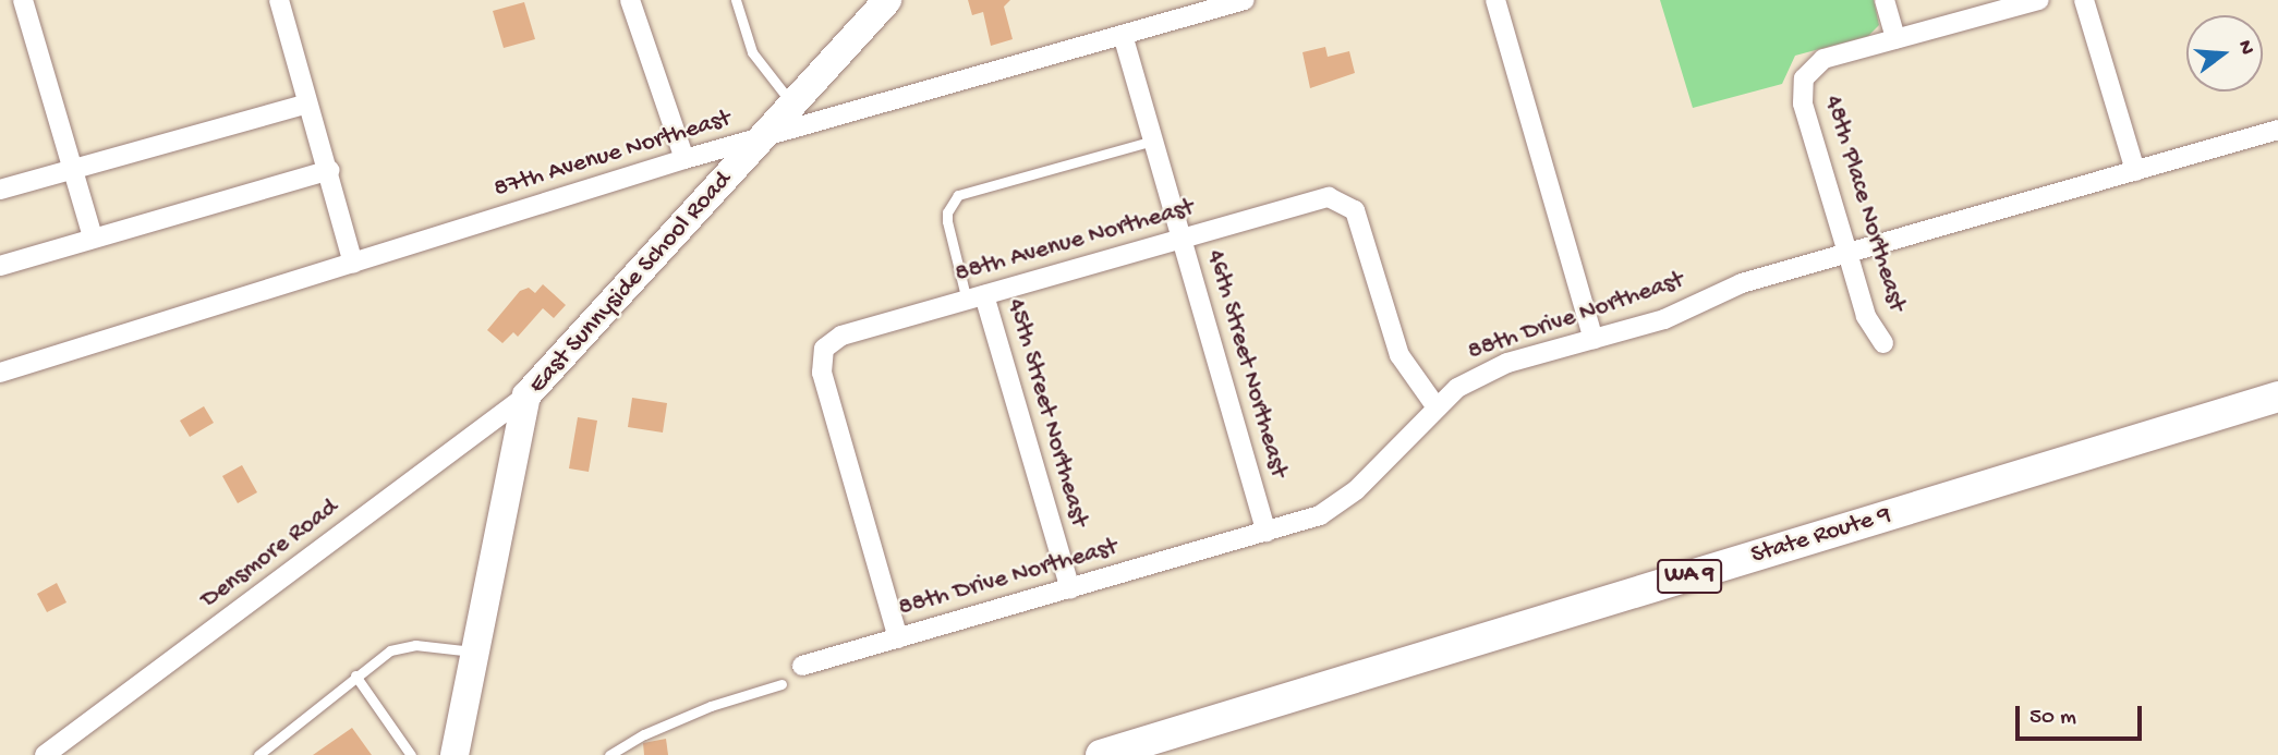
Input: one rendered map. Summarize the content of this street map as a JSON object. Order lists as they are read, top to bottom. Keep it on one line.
{"streets":{"main road":["State Route 9","WA 9"],"street":["87th Avenue Northeast","48th Place Northeast","88th Avenue Northeast","East Sunnyside School Road","88th Drive Northeast","46th Street Northeast","45th Street Northeast","Densmore Road"]},"crossings":[["87th Avenue Northeast","East Sunnyside School Road"],["87th Avenue Northeast","46th Street Northeast"],["48th Place Northeast","88th Drive Northeast"],["88th Avenue Northeast","88th Drive Northeast"],["88th Avenue Northeast","46th Street Northeast"],["88th Avenue Northeast","45th Street Northeast"],["East Sunnyside School Road","Densmore Road"],["88th Drive Northeast","46th Street Northeast"],["88th Drive Northeast","45th Street Northeast"]],"scale_bar":"50 m","north":"right"}
